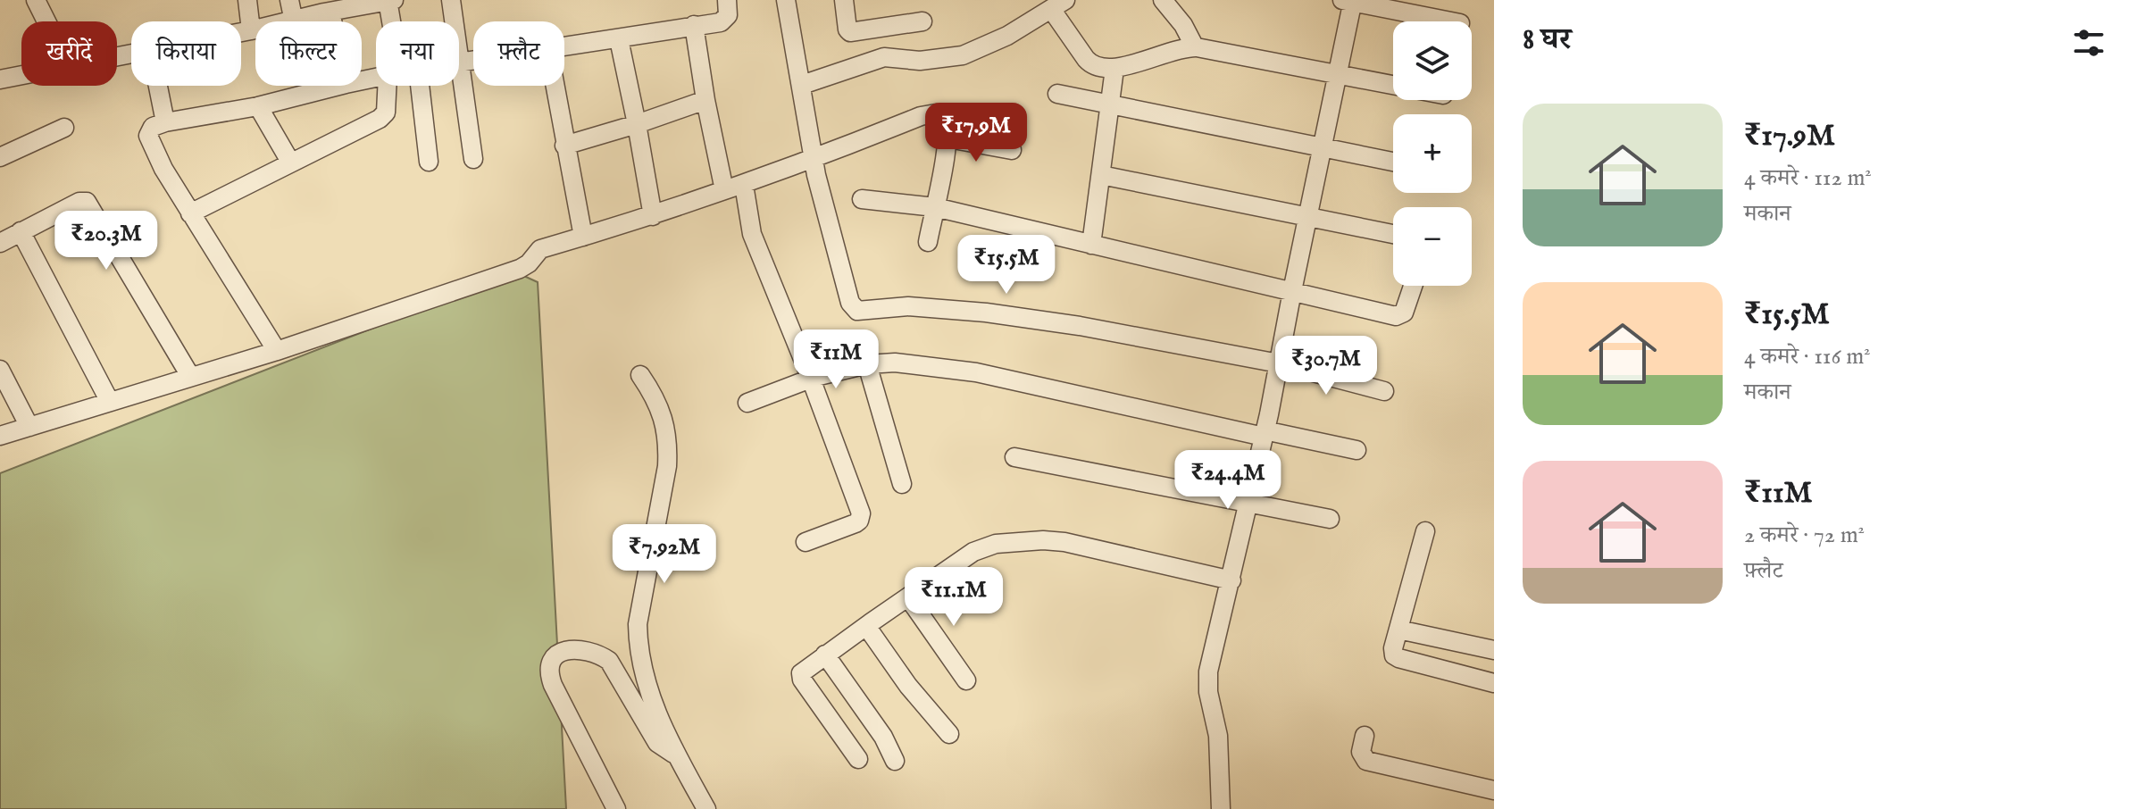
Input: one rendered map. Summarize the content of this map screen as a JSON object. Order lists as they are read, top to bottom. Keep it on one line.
{"page":{"heading":"8 घर","map_buttons":["+","−"],"chip":["खरीदें","किराया","फ़िल्टर","नया","फ़्लैट"],"list":[{"name":"₹17.9M","note":"4 कमरे · 112 m² · मकान"},{"name":"₹15.5M","note":"4 कमरे · 116 m² · मकान"},{"name":"₹11M","note":"2 कमरे · 72 m² · फ़्लैट"}],"price":["₹17.9M","₹20.3M","₹15.5M","₹11M","₹30.7M","₹24.4M","₹7.92M","₹11.1M"]}}
